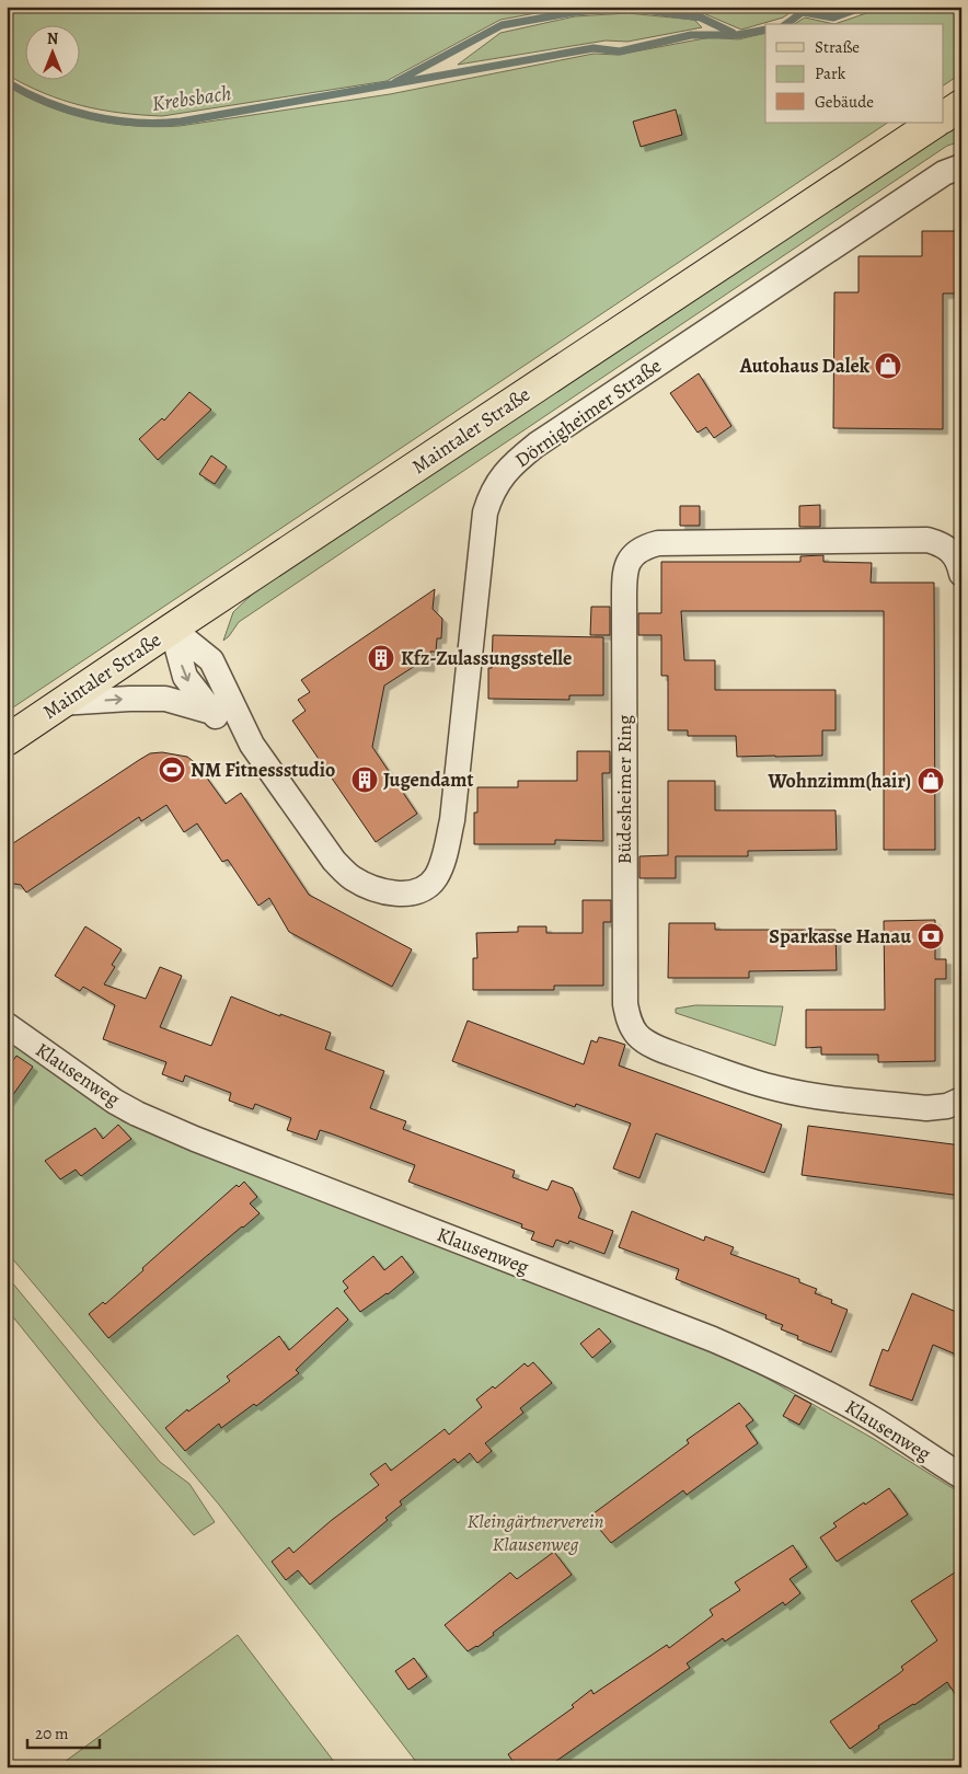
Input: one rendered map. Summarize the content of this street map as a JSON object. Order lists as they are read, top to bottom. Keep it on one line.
{"streets":{"main road":["Maintaler Straße"],"street":["Dörnigheimer Straße","Büdesheimer Ring","Klausenweg"]},"crossings":[["Dörnigheimer Straße","Maintaler Straße"]],"water":["Krebsbach"],"parks":["Kleingärtnerverein Klausenweg"],"places":{"shop":["Autohaus Dalek","Wohnzimm(hair)"],"building":["Kfz-Zulassungsstelle","Jugendamt"],"sports":["NM Fitnessstudio"],"bank":["Sparkasse Hanau"]},"legend":["Straße","Park","Gebäude"],"scale_bar":"20 m","north":"top"}
